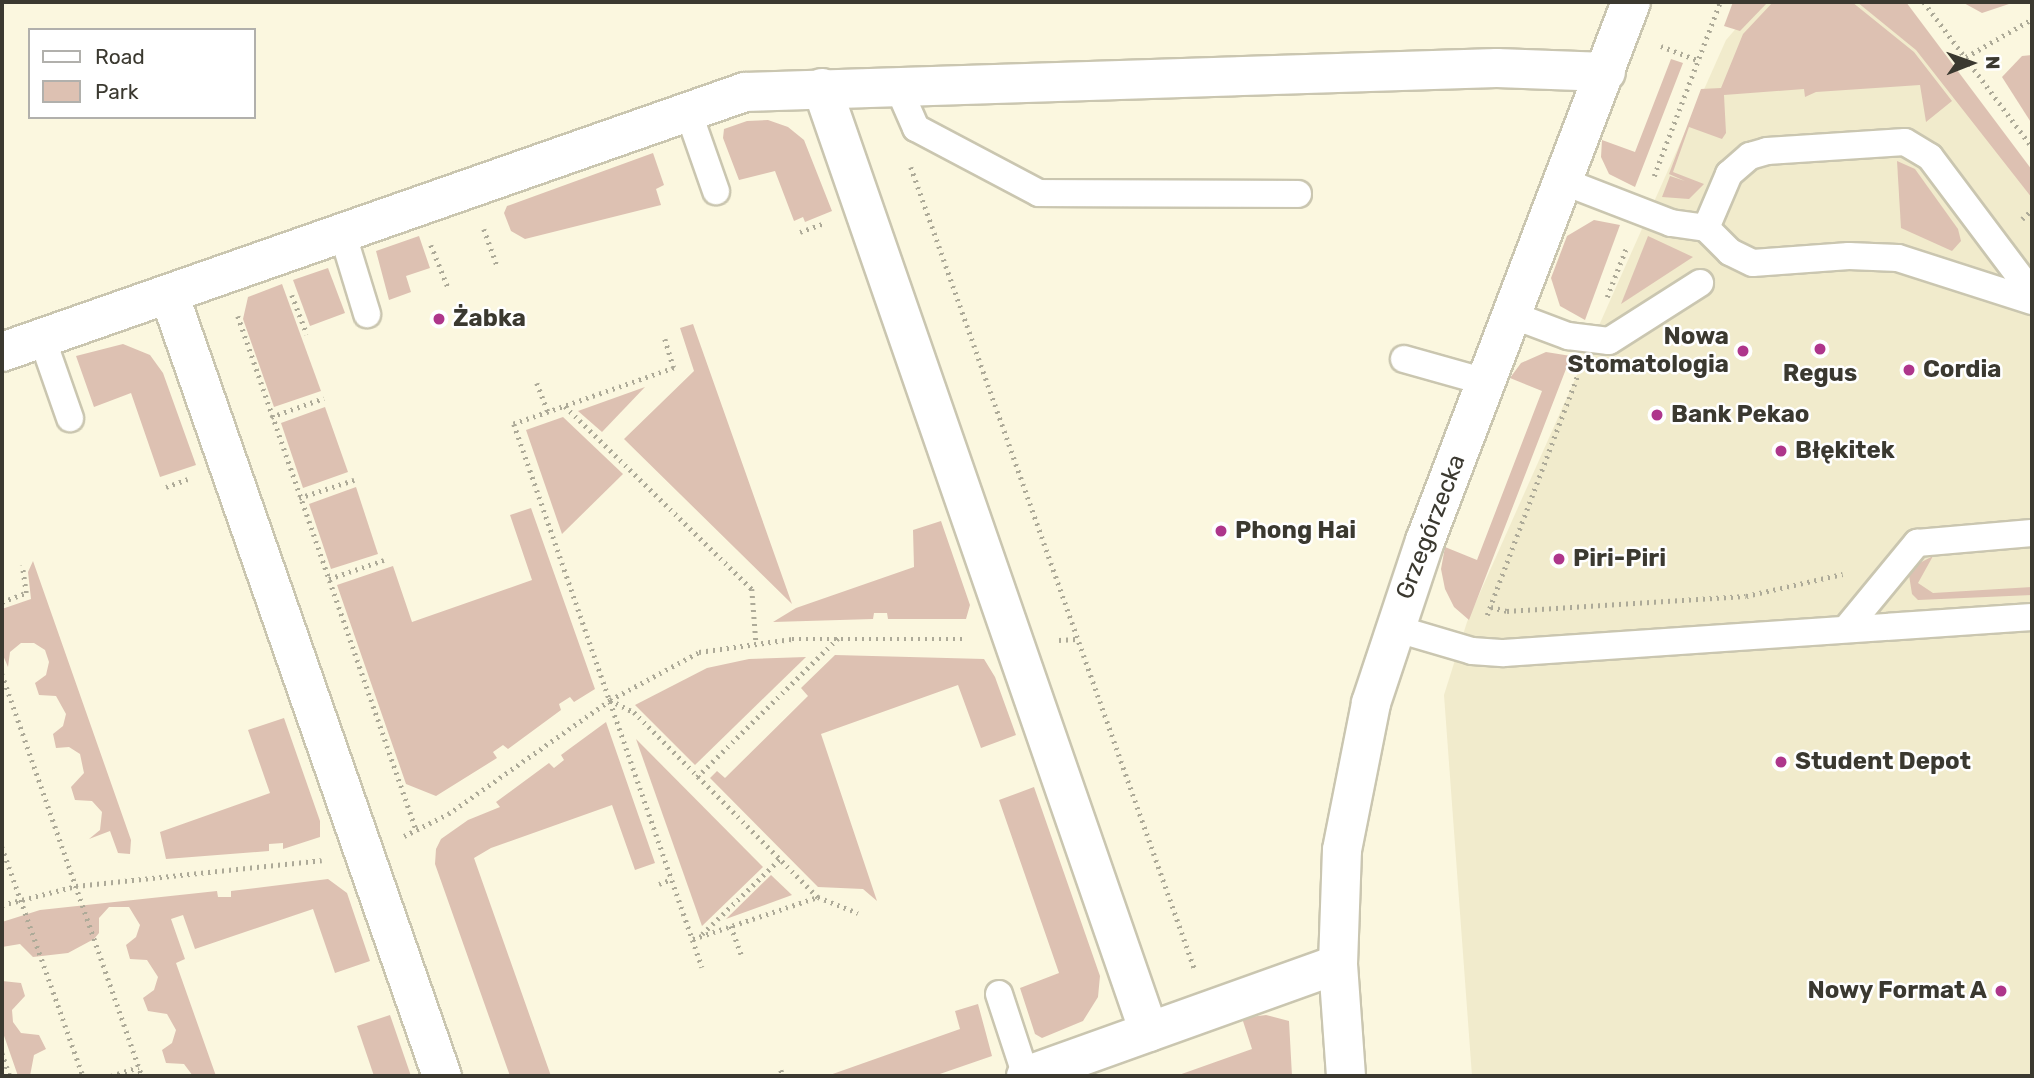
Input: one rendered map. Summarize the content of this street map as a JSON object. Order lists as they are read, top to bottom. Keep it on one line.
{"streets":{"street":["Grzegórzecka"]},"places":["Żabka","Regus","Nowa Stomatologia","Cordia","Bank Pekao","Błękitek","Phong Hai","Piri-Piri","Student Depot","Nowy Format A"],"legend":["Road","Park"],"north":"right"}
